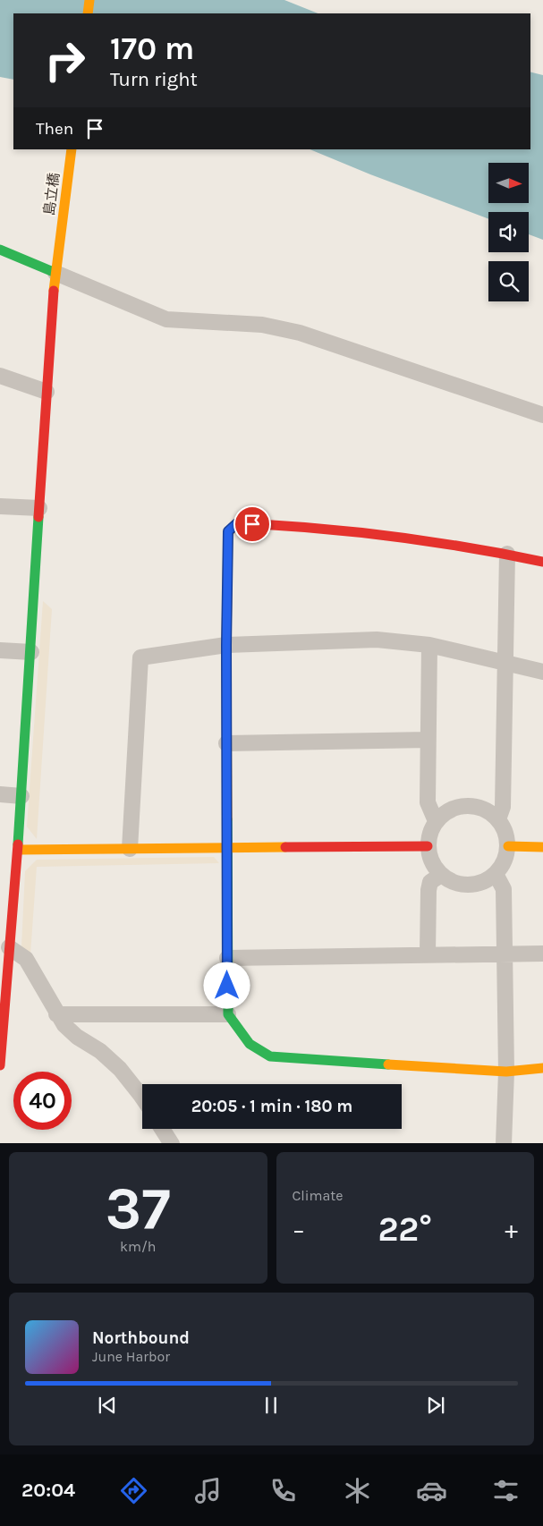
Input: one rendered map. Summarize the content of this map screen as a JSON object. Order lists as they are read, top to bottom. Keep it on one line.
{"streets":{"street":["島立橋"]},"north":"right","page":{"turn":["170 m","Turn right"],"then":"Then","limit":"40","trip":"20:05 · 1 min · 180 m","tile":[["37","km/h"],"Climate"],"heat":["−","22°","+"],"song":["Northbound","June Harbor"],"tabs":"20:04"}}
